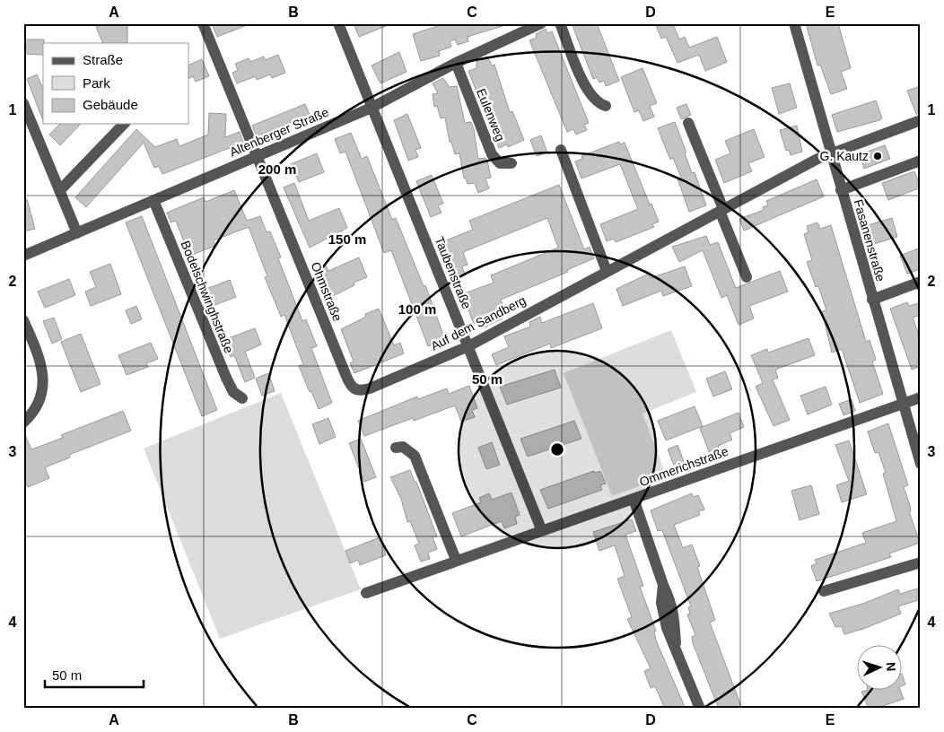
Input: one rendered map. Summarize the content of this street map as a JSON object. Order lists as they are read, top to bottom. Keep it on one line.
{"streets":{"street":["Eulenweg","Altenberger Straße","Fasanenstraße","Taubenstraße","Ohmstraße","Bodelschwinghstraße","Auf dem Sandberg","Ommerichstraße"]},"crossings":[["Eulenweg","Altenberger Straße"],["Altenberger Straße","Taubenstraße"],["Altenberger Straße","Ohmstraße"],["Altenberger Straße","Bodelschwinghstraße"],["Fasanenstraße","Auf dem Sandberg"],["Fasanenstraße","Ommerichstraße"],["Taubenstraße","Auf dem Sandberg"],["Taubenstraße","Ommerichstraße"],["Ohmstraße","Auf dem Sandberg"]],"places":["G. Kautz"],"legend":["Straße","Park","Gebäude"],"scale_bar":"50 m","north":"right","grid":{"columns":["A","B","C","D","E"],"rows":["1","2","3","4"]},"rings":["200 m","150 m","100 m","50 m"]}
